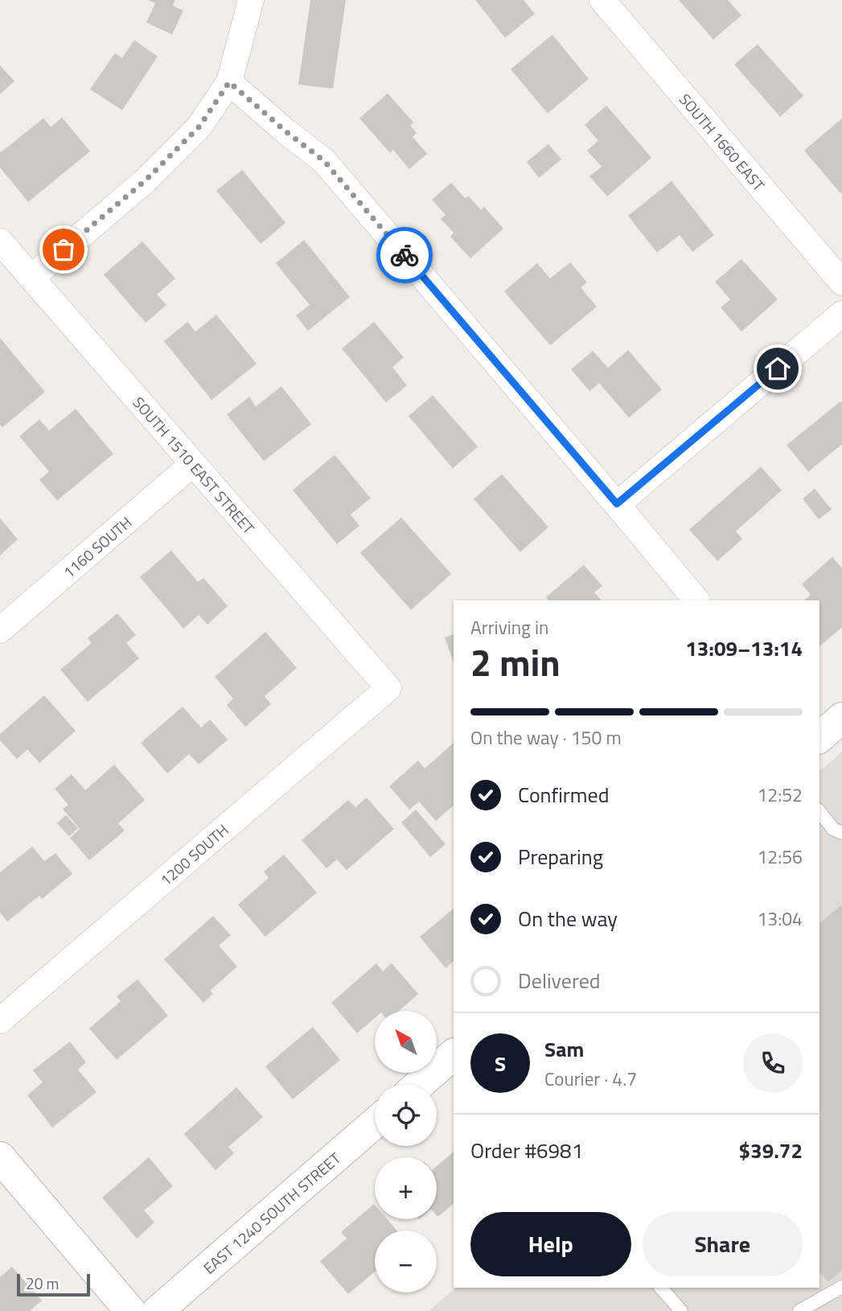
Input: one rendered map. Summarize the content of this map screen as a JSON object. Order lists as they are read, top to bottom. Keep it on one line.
{"streets":{"street":["SOUTH 1660 EAST","SOUTH 1510 EAST STREET","1160 SOUTH","1200 SOUTH","EAST 1240 SOUTH STREET"]},"crossings":[["SOUTH 1510 EAST STREET","1160 SOUTH"],["SOUTH 1510 EAST STREET","1200 SOUTH"]],"scale_bar":"20 m","north":"top left","page":{"heading":["2 min","Arriving in","13:09–13:14"],"panel":["Sam","Courier · 4.7","Order #6981","$39.72"],"bar":"On the way · 150 m","list":[["Confirmed","12:52"],["Preparing","12:56"],["On the way","13:04"],"Delivered"],"map_buttons":["+","−"],"round":"S","buttons":["Help","Share"],"scale":"20 m"}}
